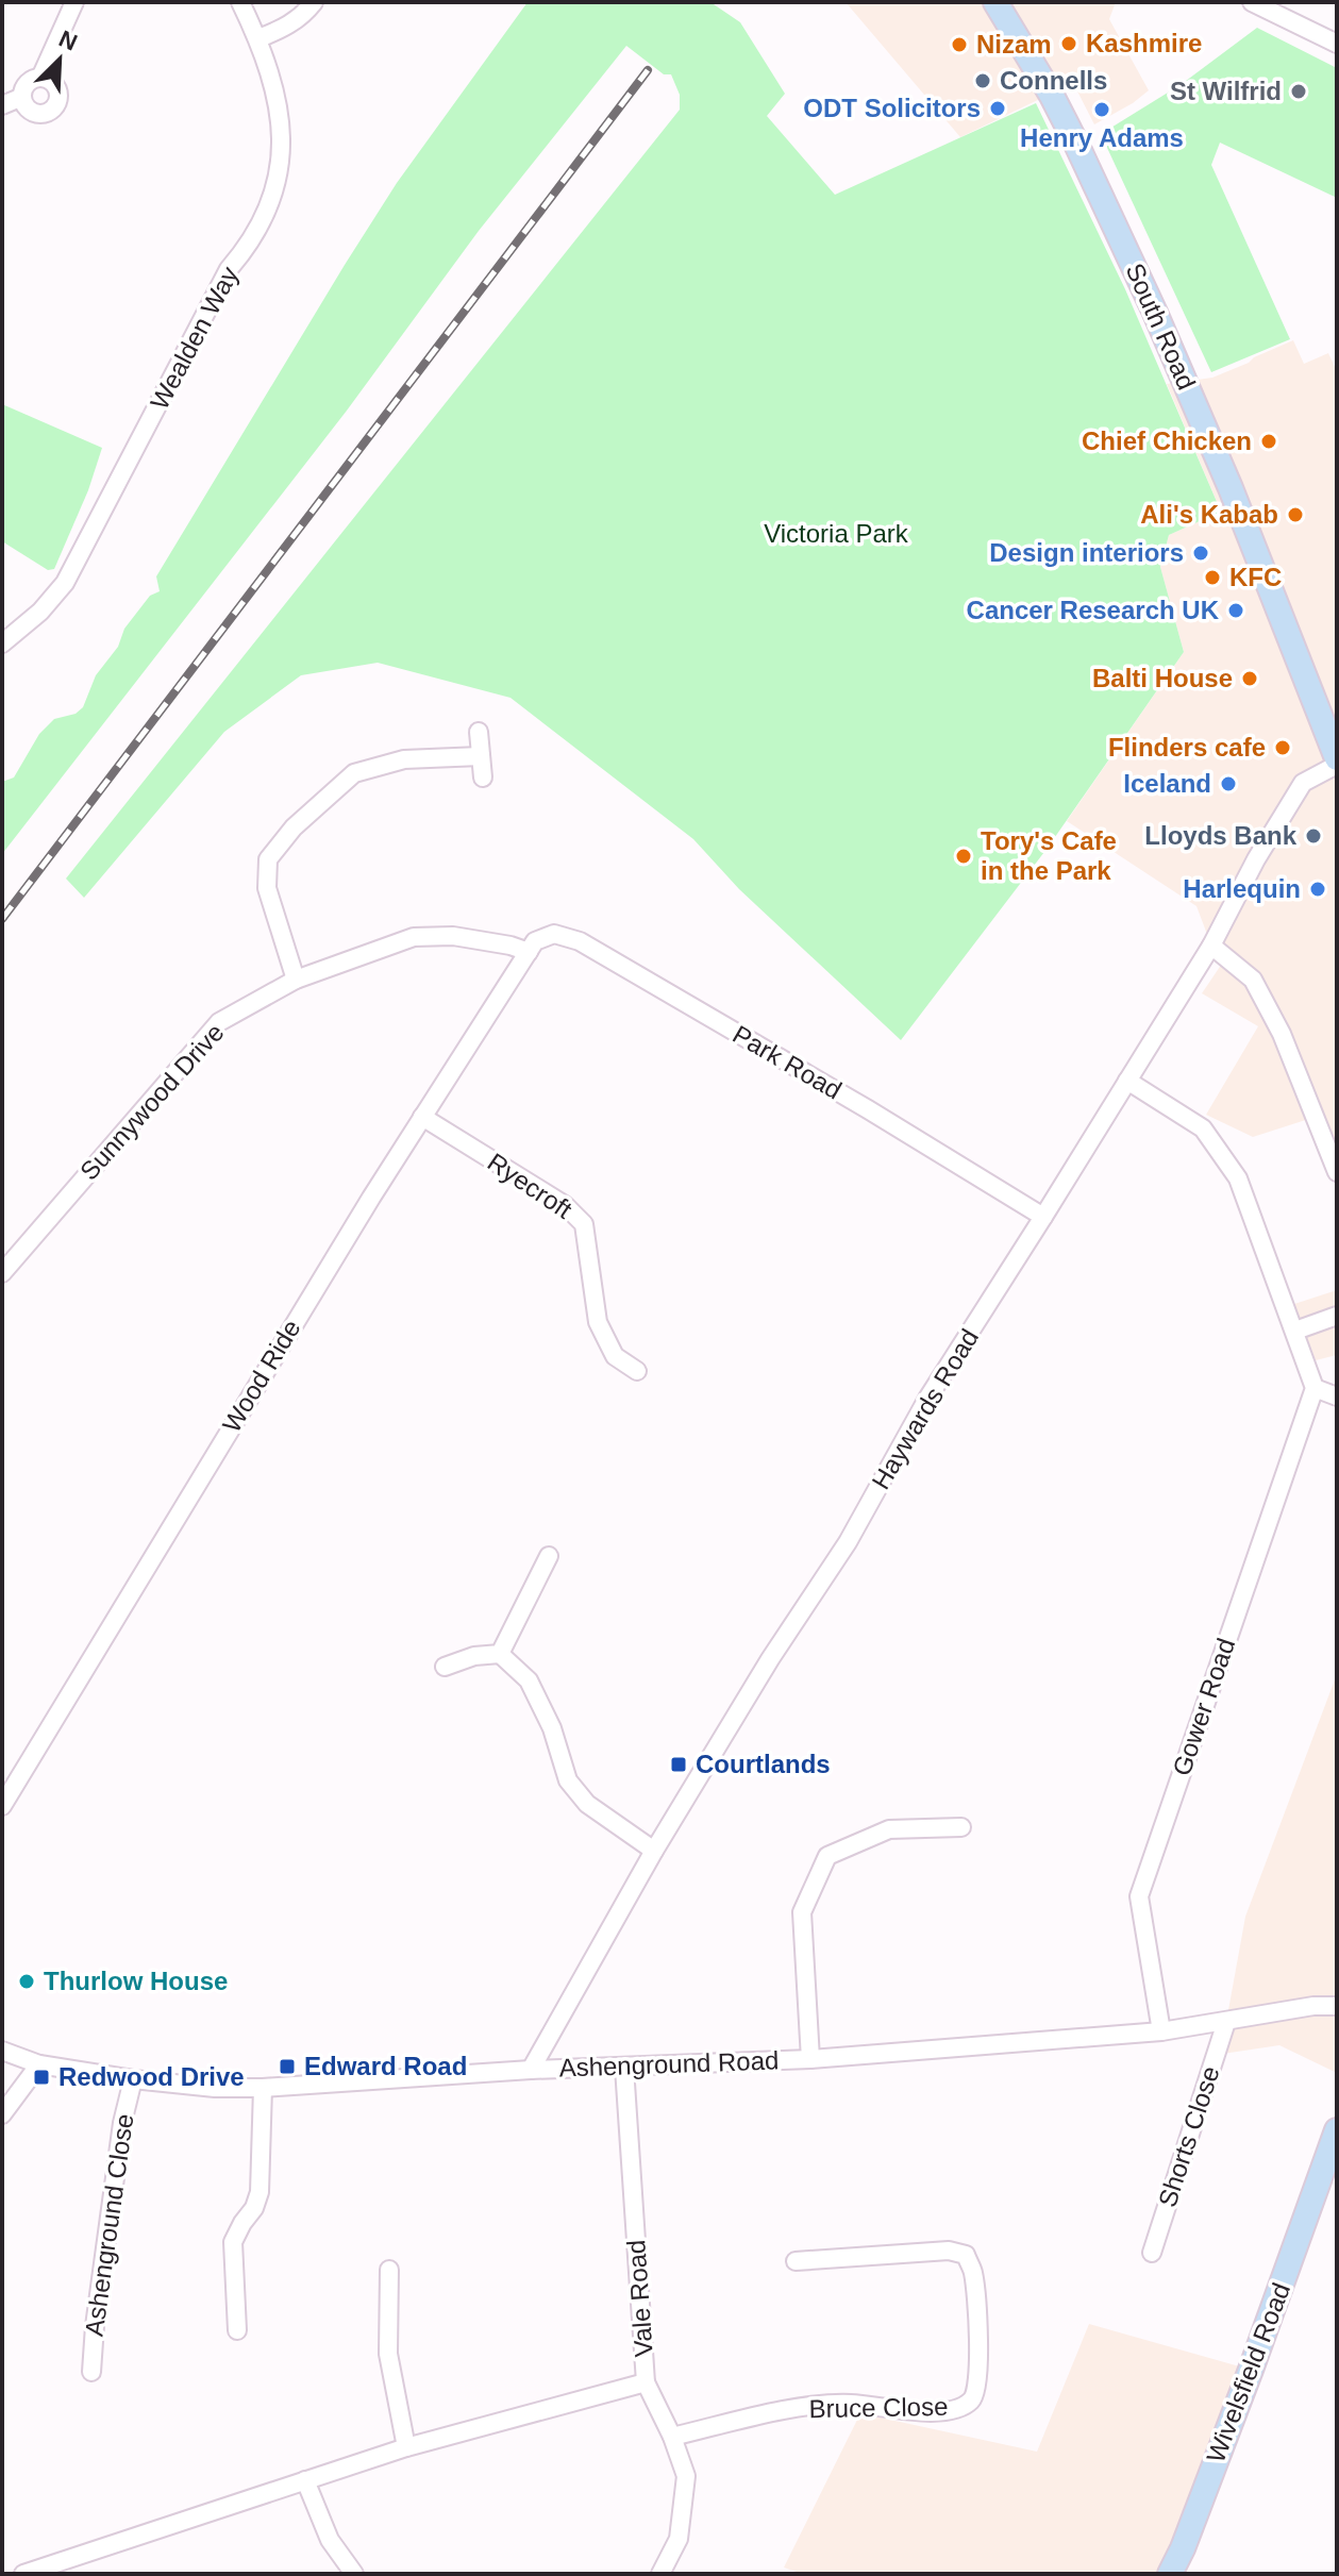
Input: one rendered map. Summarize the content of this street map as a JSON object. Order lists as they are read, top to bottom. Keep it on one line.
{"streets":{"main road":["South Road","Wivelsfield Road"],"street":["Wealden Way","Park Road","Sunnywood Drive","Ryecroft","Wood Ride","Haywards Road","Gower Road","Ashenground Road","Shorts Close","Ashenground Close","Vale Road","Bruce Close"]},"crossings":[["Park Road","Sunnywood Drive"],["Park Road","Wood Ride"],["Park Road","Haywards Road"],["Sunnywood Drive","Wood Ride"],["Ryecroft","Wood Ride"],["Haywards Road","Ashenground Road"],["Gower Road","Ashenground Road"],["Ashenground Road","Shorts Close"],["Ashenground Road","Ashenground Close"],["Ashenground Road","Vale Road"]],"parks":["Victoria Park"],"places":{"other":["Kashmire","Nizam","Connells","St Wilfrid","ODT Solicitors","Henry Adams","Chief Chicken","Ali's Kabab","Design interiors","KFC","Cancer Research UK","Balti House","Flinders cafe","Iceland","Lloyds Bank","Tory's Cafe in the Park","Harlequin","Thurlow House"],"transit":["Courtlands","Edward Road","Redwood Drive"]},"north":"top right"}
